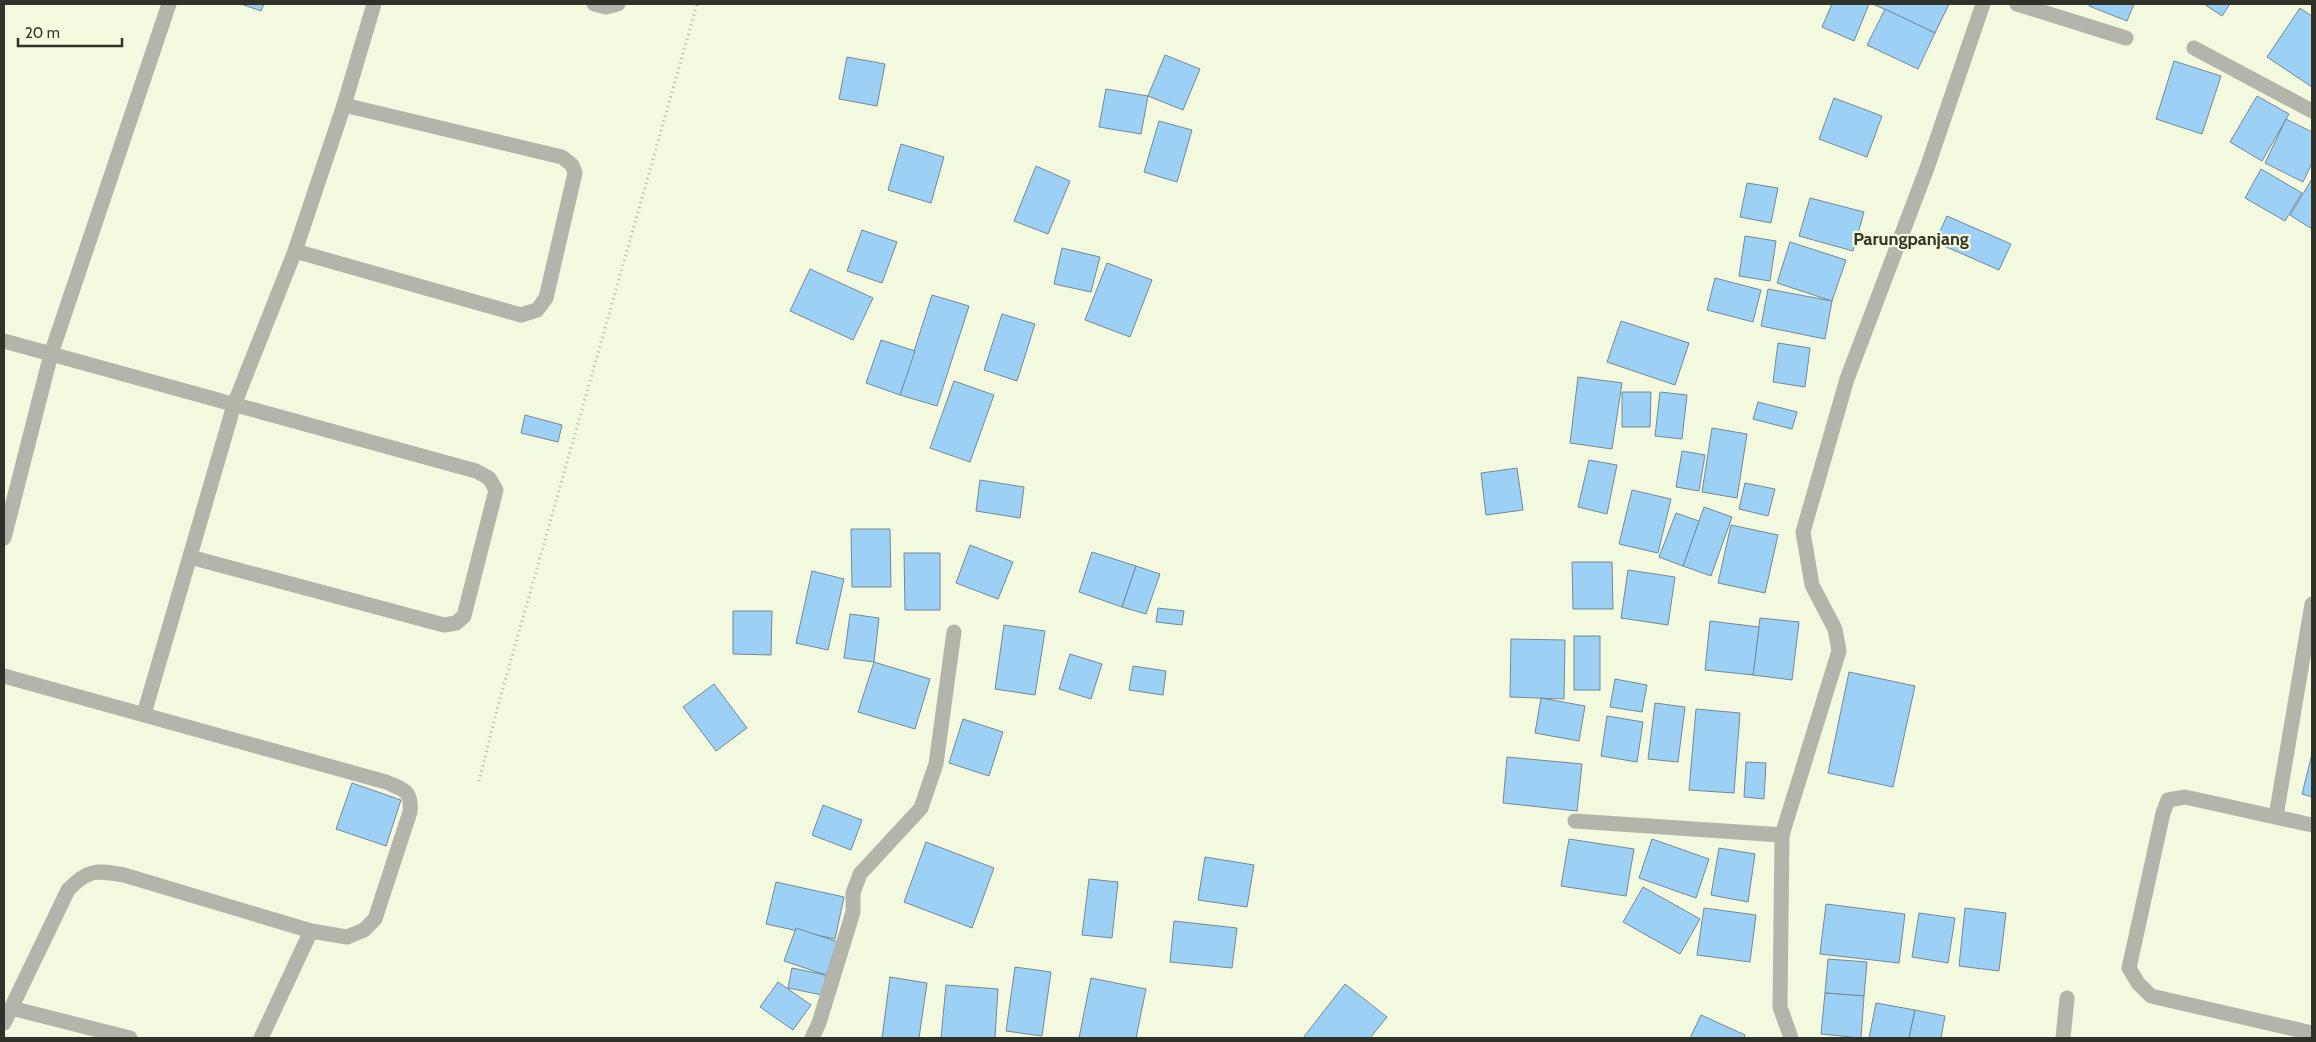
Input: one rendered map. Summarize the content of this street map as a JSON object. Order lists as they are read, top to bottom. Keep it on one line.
{"districts":["Parungpanjang"],"scale_bar":"20 m"}
